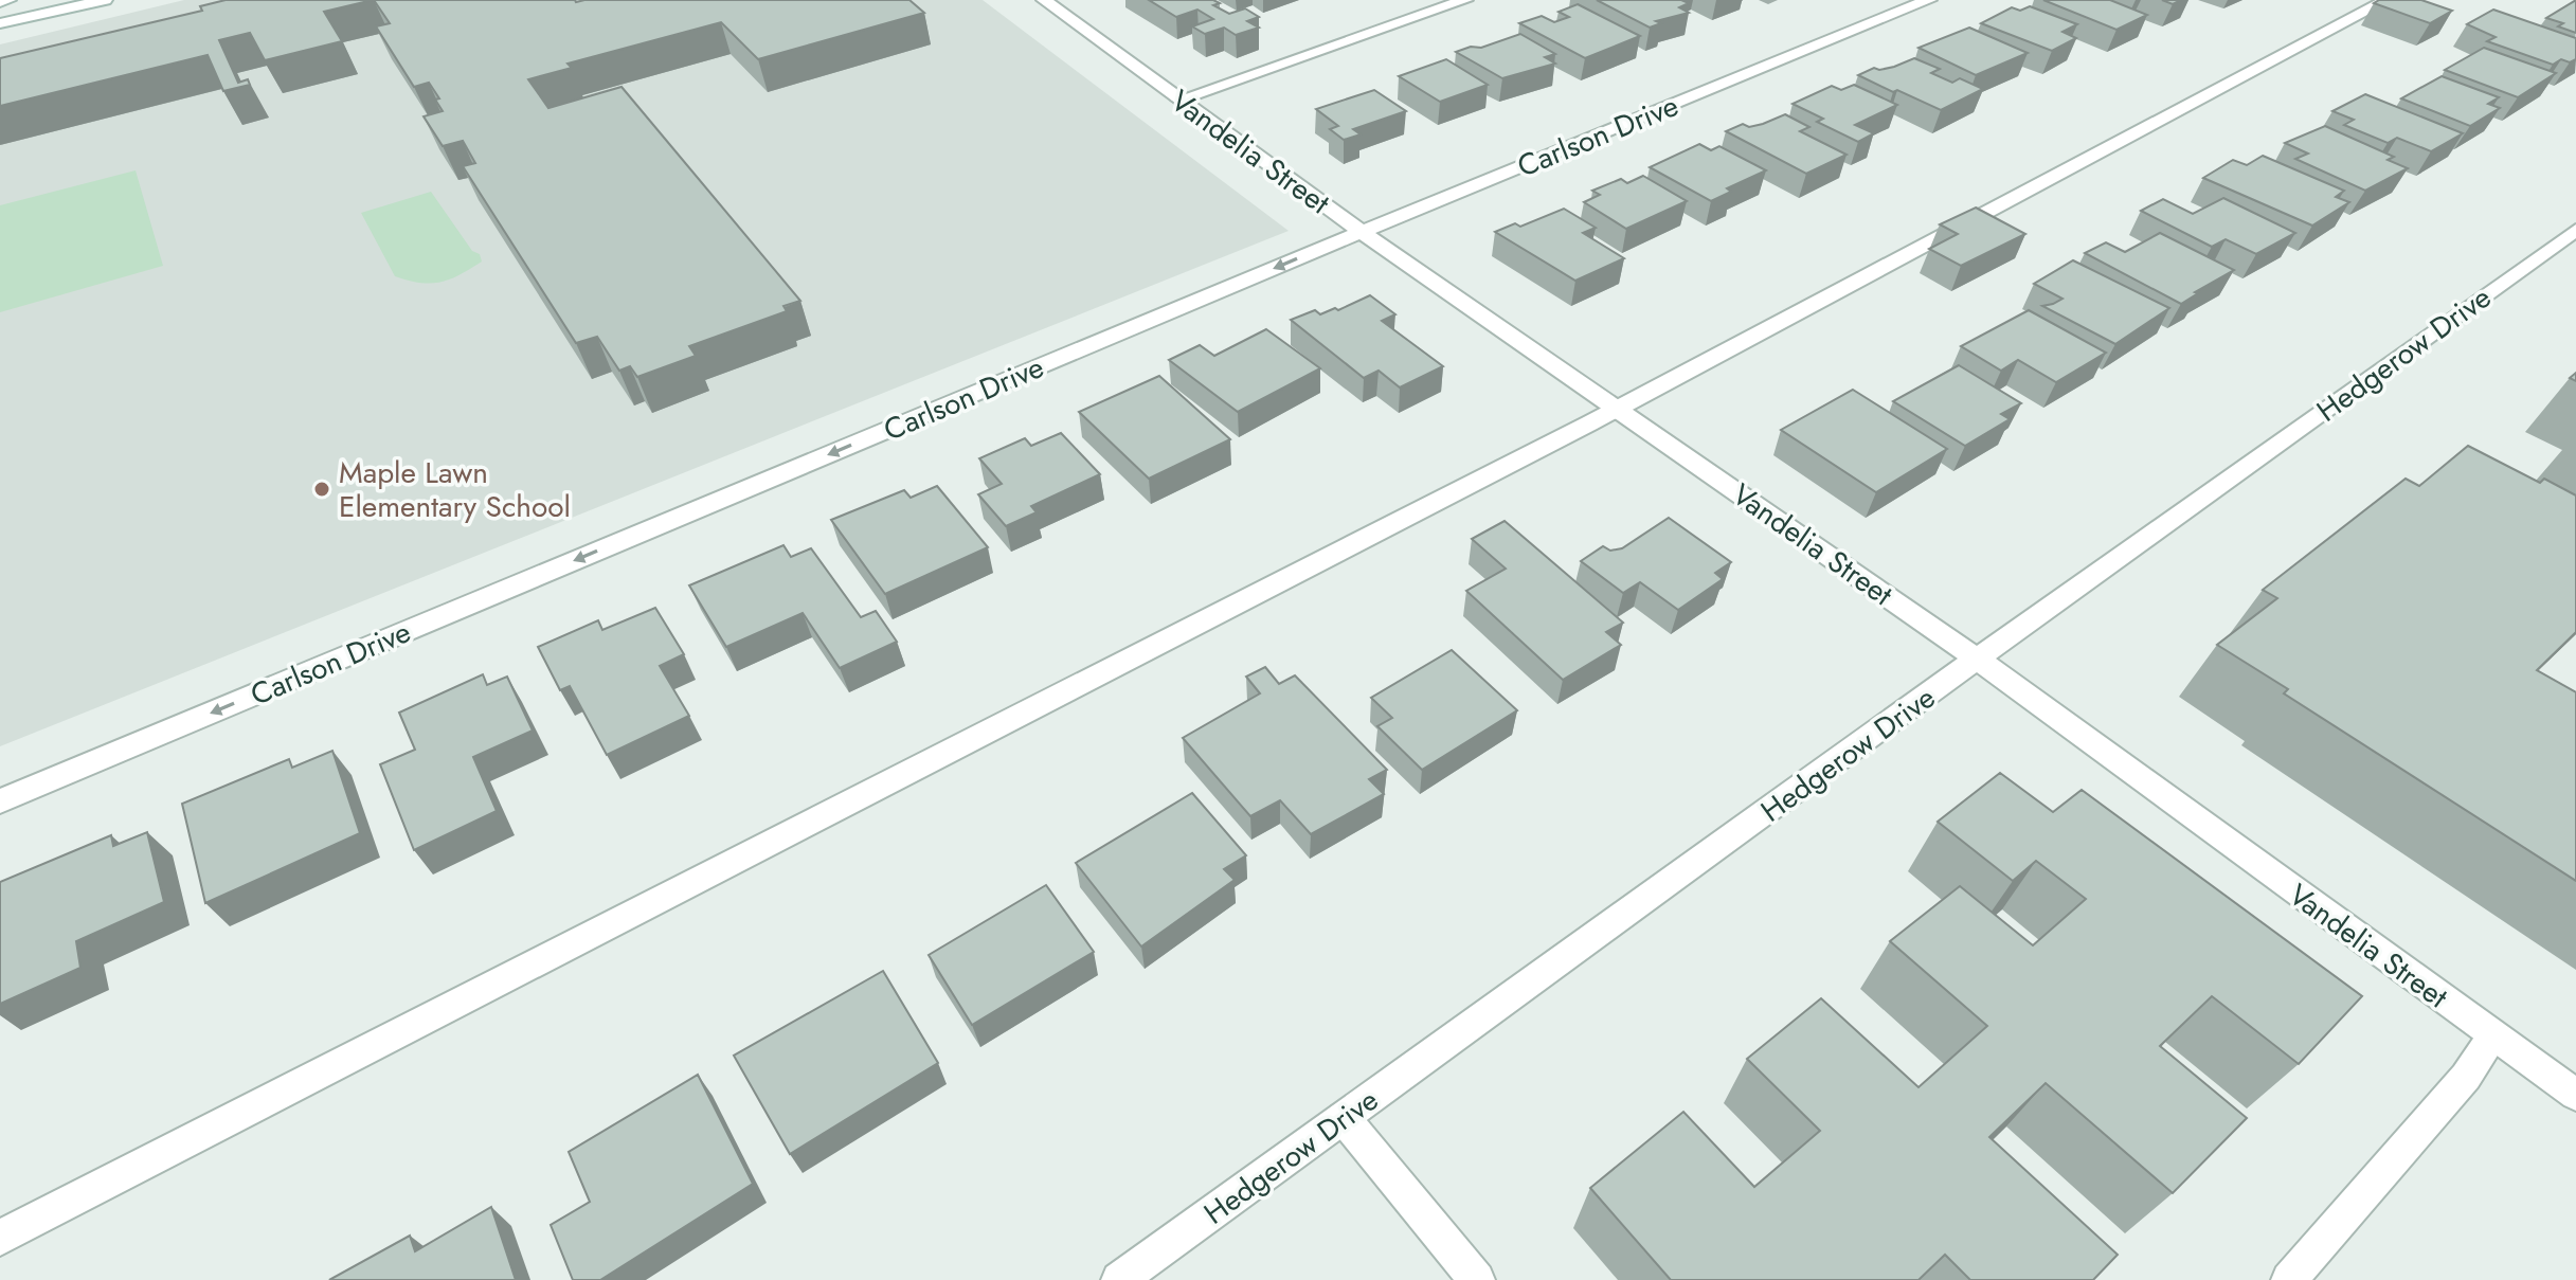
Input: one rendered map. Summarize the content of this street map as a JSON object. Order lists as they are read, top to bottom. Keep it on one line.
{"streets":{"street":["Carlson Drive","Vandelia Street","Hedgerow Drive"]},"crossings":[["Carlson Drive","Vandelia Street"],["Vandelia Street","Hedgerow Drive"]],"one_way":["Carlson Drive"],"places":["Maple Lawn Elementary School"]}
